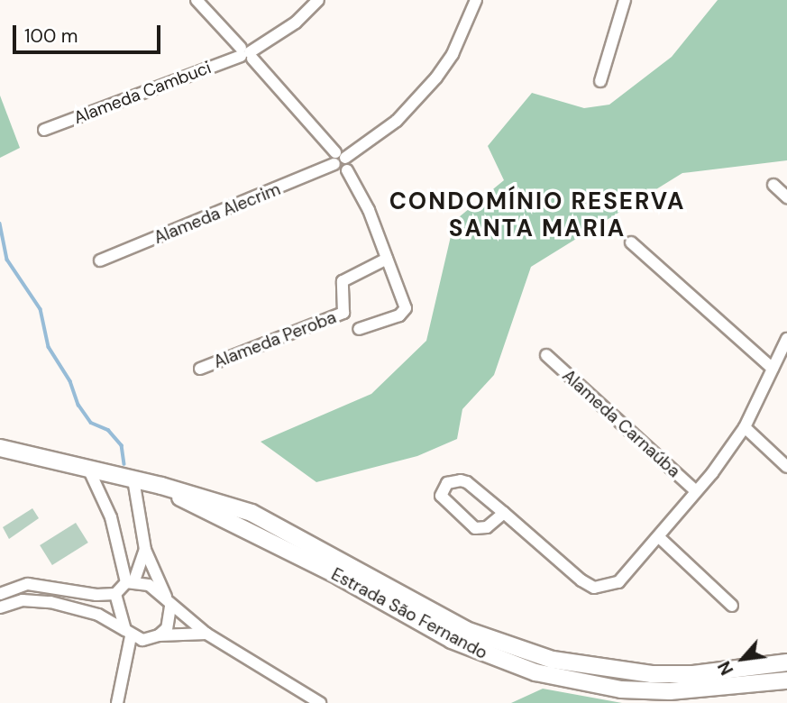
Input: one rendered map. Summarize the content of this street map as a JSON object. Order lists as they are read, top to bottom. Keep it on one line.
{"streets":{"main road":["Estrada São Fernando"],"street":["Alameda Cambuci","Alameda Alecrim","Alameda Peroba","Alameda Carnaúba"]},"districts":["CONDOMÍNIO RESERVA SANTA MARIA"],"scale_bar":"100 m","north":"bottom left"}
